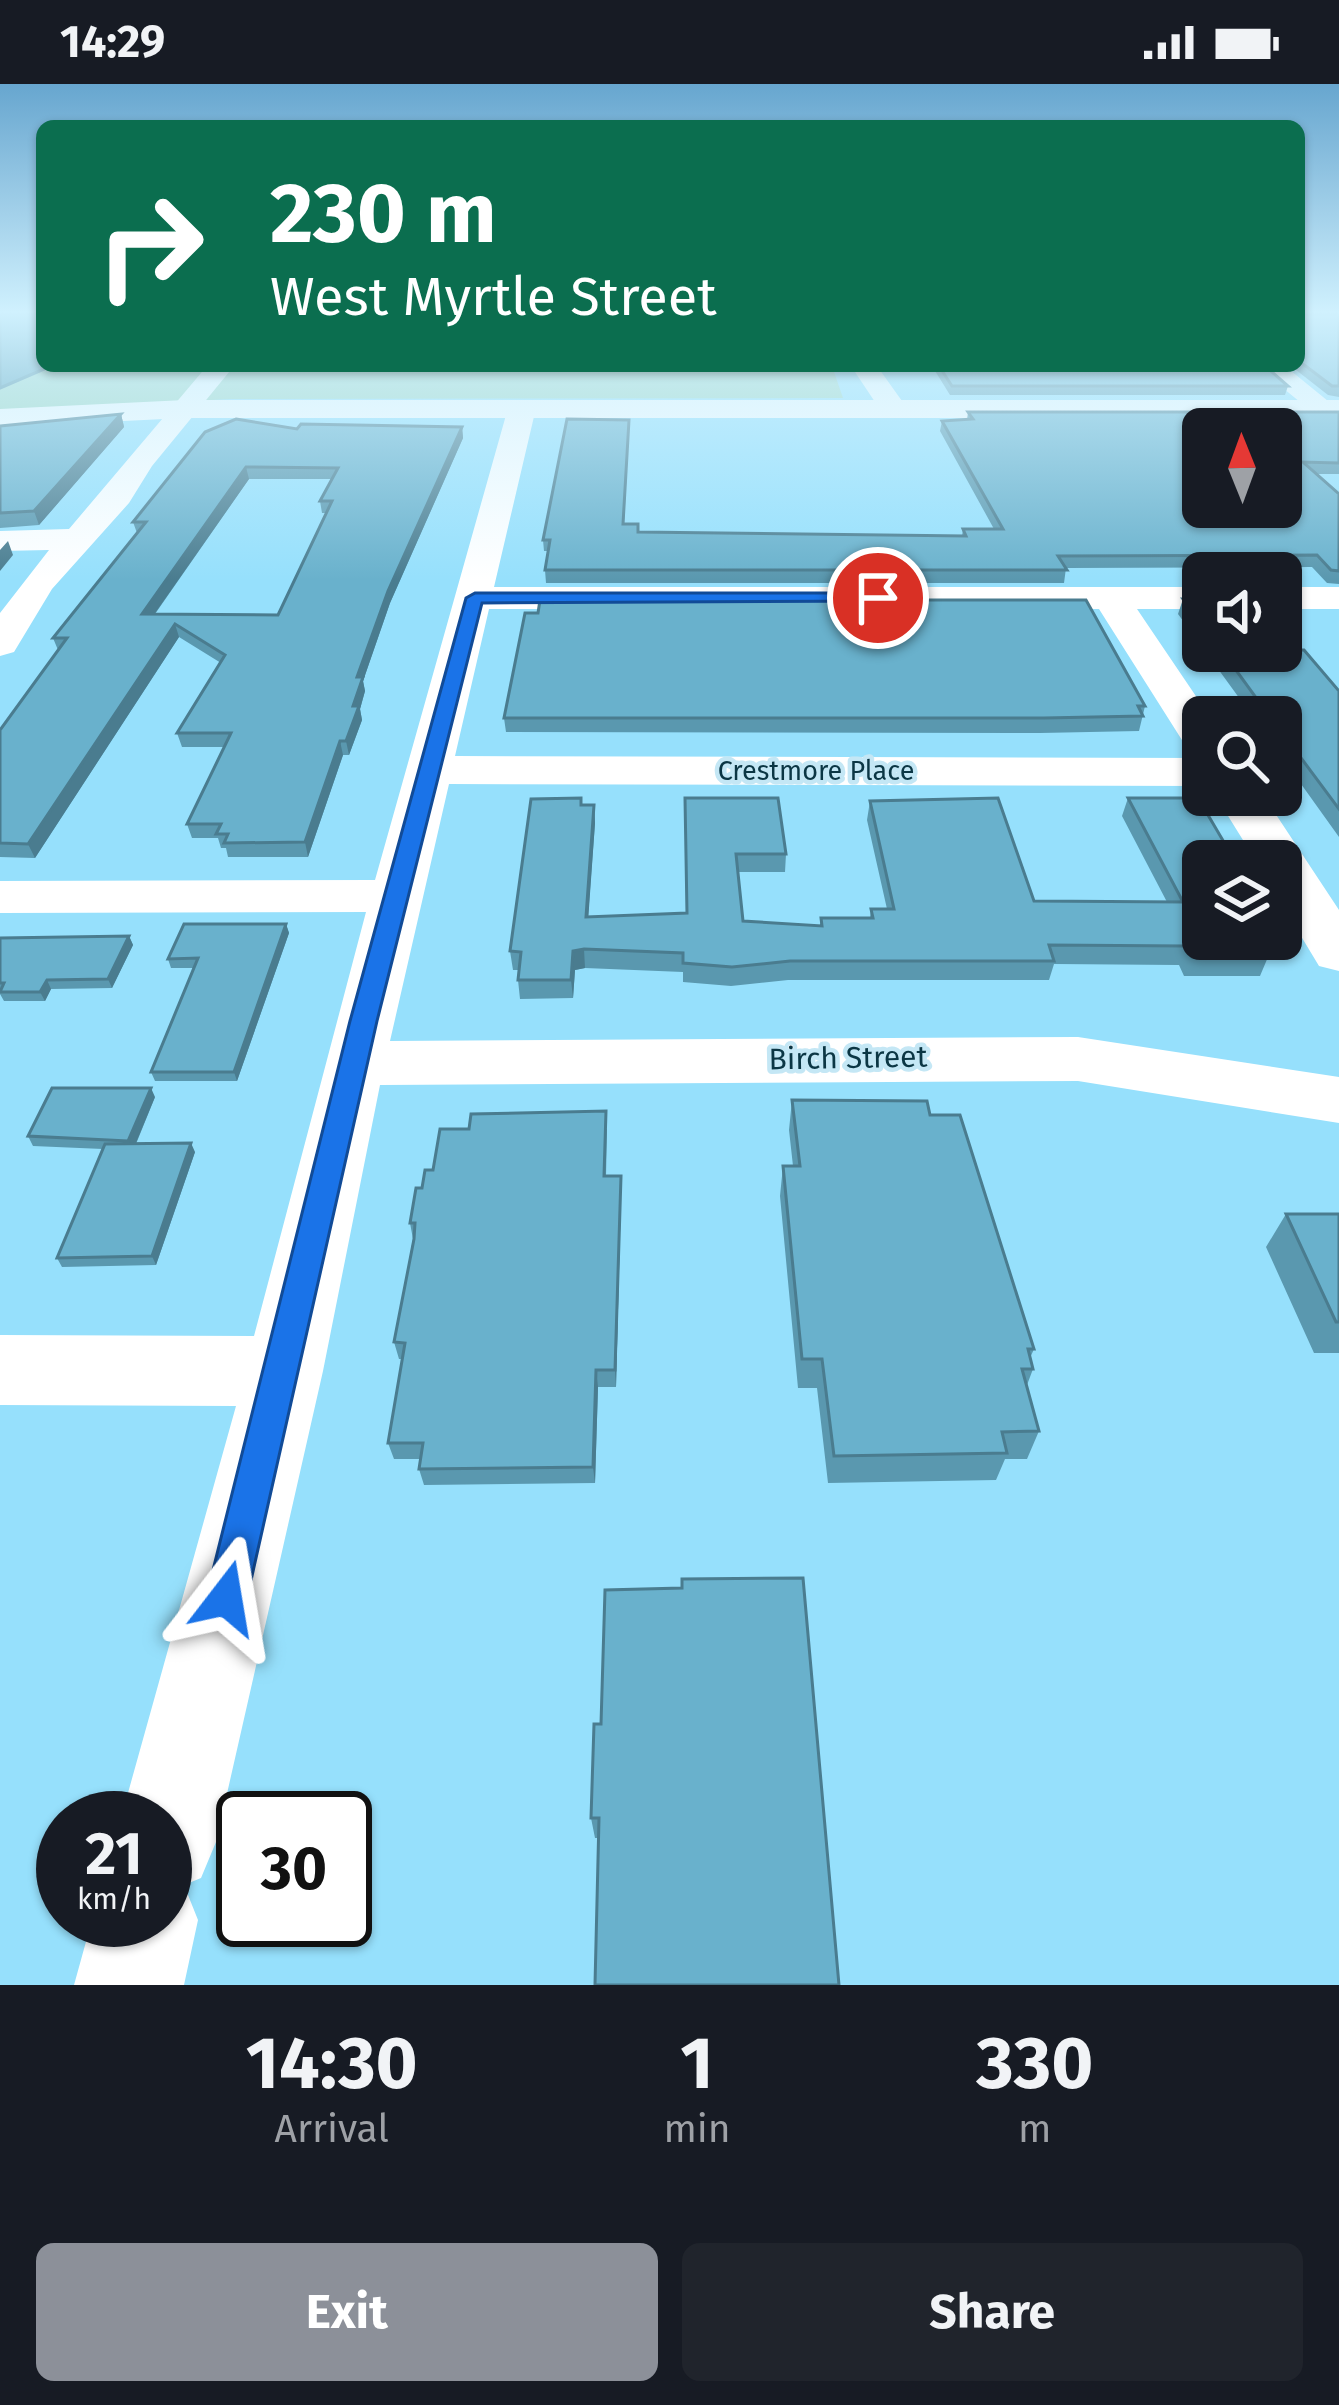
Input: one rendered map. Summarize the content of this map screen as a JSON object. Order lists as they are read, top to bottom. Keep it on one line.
{"streets":{"street":["Crestmore Place","Birch Street"]},"north":"top","page":{"status":"14:29","turn":["230 m","West Myrtle Street"],"speed":"21 km/h","limit":"30","eta":["14:30","Arrival","1","min","330","m"],"buttons":["Exit","Share"]}}
